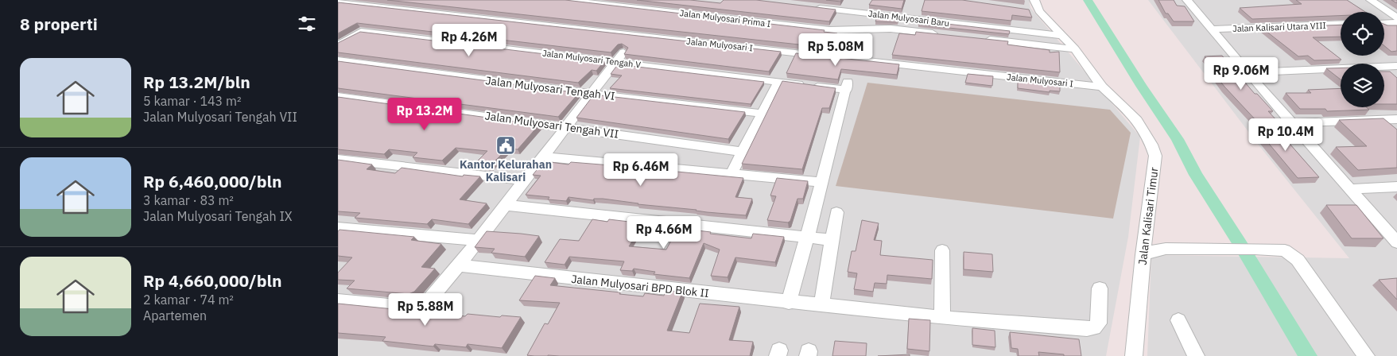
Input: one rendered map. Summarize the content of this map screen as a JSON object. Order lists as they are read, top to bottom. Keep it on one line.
{"streets":{"street":["Jalan Mulyosari Prima I","Jalan Mulyosari Baru","Jalan Kalisari Utara VIII","Jalan Mulyosari I","Jalan Mulyosari Tengah V","Jalan Mulyosari Tengah VI","Jalan Mulyosari Tengah VII","Jalan Kalisari Timur","Jalan Mulyosari BPD Blok II"]},"crossings":[["Jalan Mulyosari Baru","Jalan Kalisari Timur"],["Jalan Mulyosari I","Jalan Kalisari Timur"]],"places":{"public building":["Kantor Kelurahan Kalisari"]},"page":{"heading":"8 properti","price":["Rp 4.26M","Rp 5.08M","Rp 9.06M","Rp 13.2M","Rp 10.4M","Rp 6.46M","Rp 4.66M","Rp 5.88M"],"list":[{"name":"Rp 13.2M/bln","note":"5 kamar · 143 m² · Jalan Mulyosari Tengah VII"},{"name":"Rp 6,460,000/bln","note":"3 kamar · 83 m² · Jalan Mulyosari Tengah IX"},{"name":"Rp 4,660,000/bln","note":"2 kamar · 74 m² · Apartemen"}]}}
